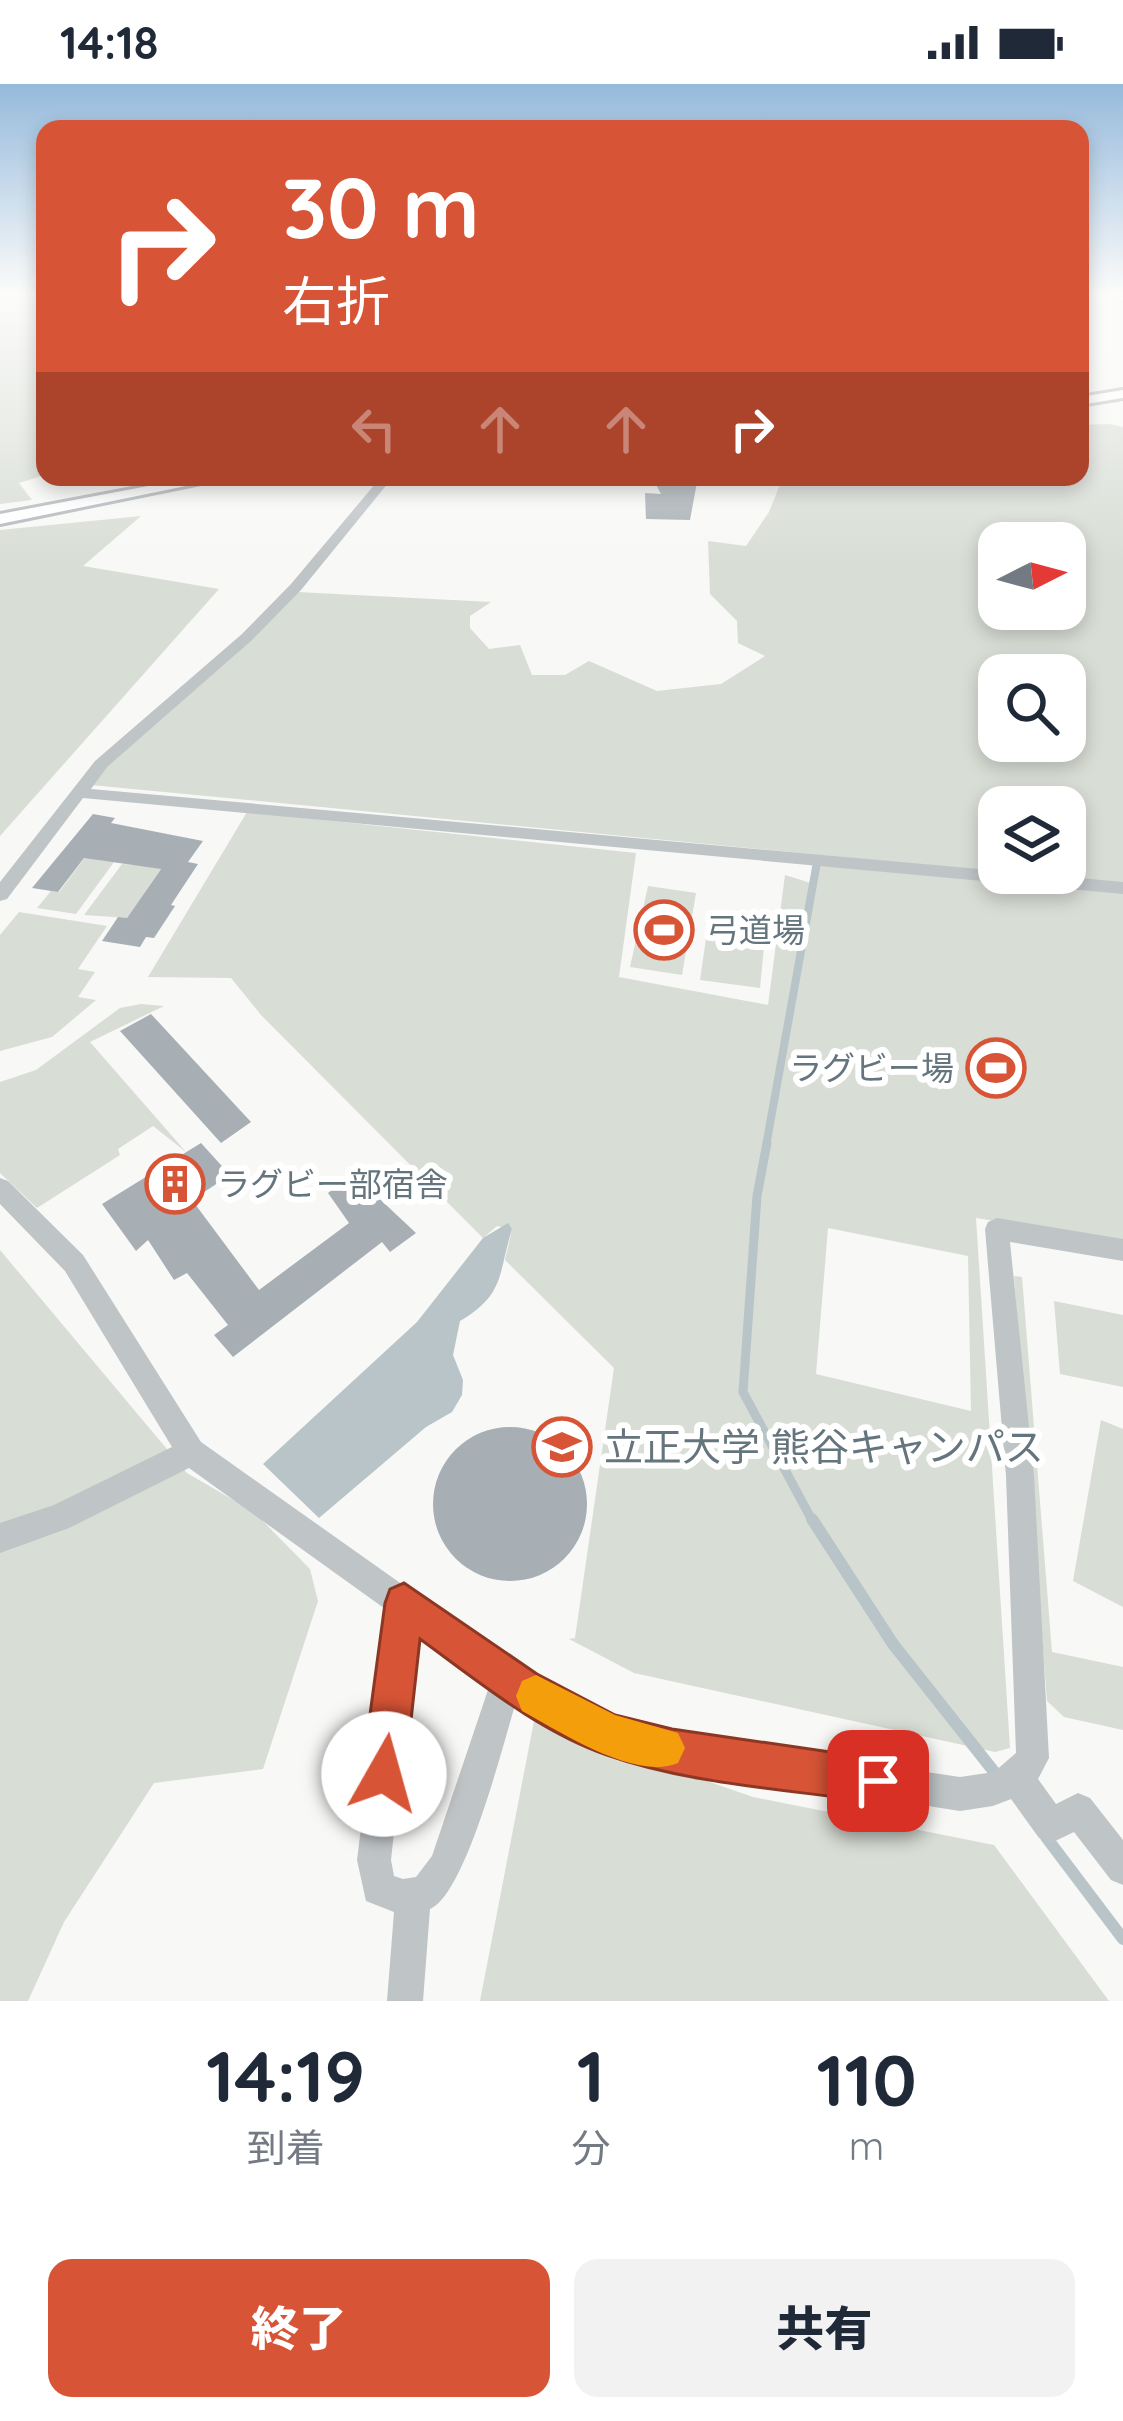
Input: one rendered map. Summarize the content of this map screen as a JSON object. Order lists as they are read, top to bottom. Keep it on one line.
{"places":{"sports":["弓道場","ラグビー場"],"building":["ラグビー部宿舎"],"school or university":["立正大学 熊谷キャンパス"]},"north":"right","page":{"status":"14:18","turn":["30 m","右折"],"eta":["14:19","到着","1","分","110","m"],"buttons":["終了","共有"]}}
